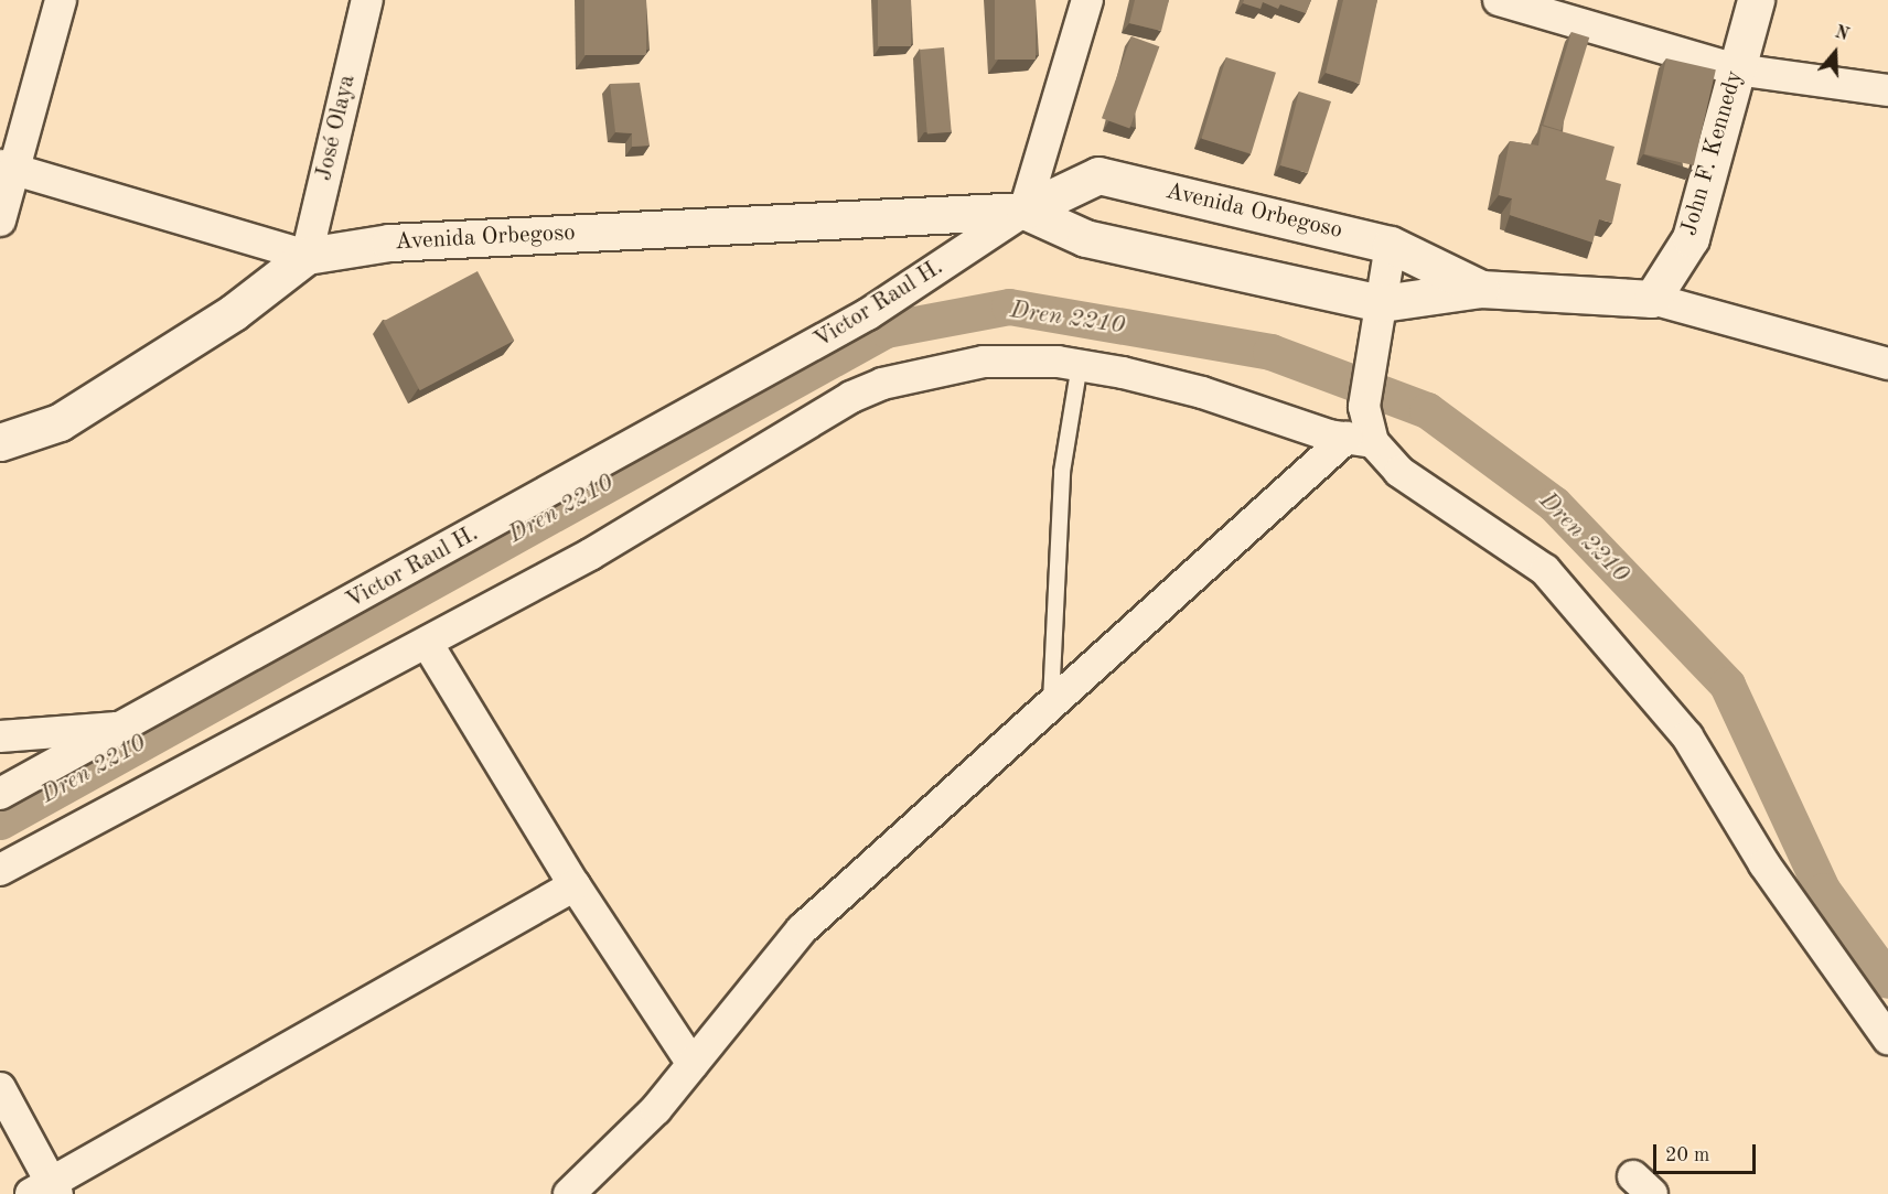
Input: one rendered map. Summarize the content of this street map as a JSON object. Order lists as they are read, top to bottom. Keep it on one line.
{"streets":{"main road":["John F. Kennedy","Avenida Orbegoso"],"street":["José Olaya","Victor Raul H."]},"crossings":[["José Olaya","Avenida Orbegoso"],["John F. Kennedy","Avenida Orbegoso"],["Avenida Orbegoso","Victor Raul H."]],"water":["Dren 2210"],"scale_bar":"20 m","north":"top"}
